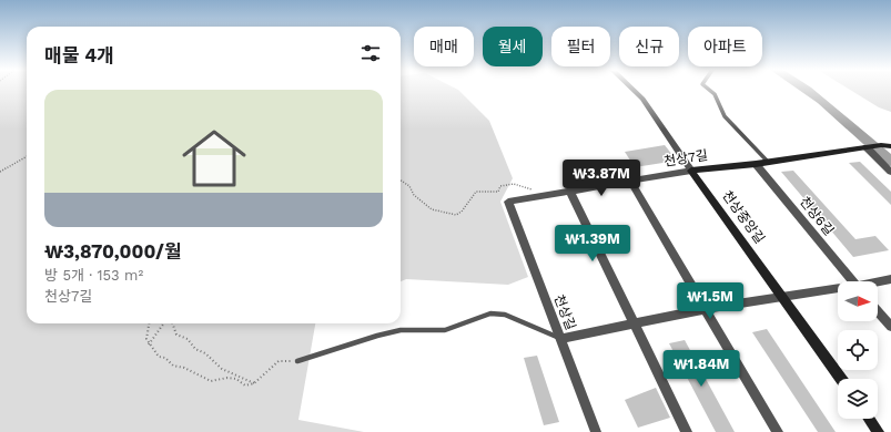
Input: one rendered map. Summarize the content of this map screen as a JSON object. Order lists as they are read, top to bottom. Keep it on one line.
{"streets":{"street":["천상7길","천상6길","천상중앙길","천상길"]},"crossings":[["천상7길","천상6길"],["천상7길","천상중앙길"],["천상7길","천상길"]],"north":"right","page":{"chip":["매매","월세","필터","신규","아파트"],"heading":"매물 4개","list":[{"name":"₩3,870,000/월","note":"방 5개 · 153 m² · 천상7길"}],"price":["₩3.87M","₩1.39M","₩1.5M","₩1.84M"]}}
